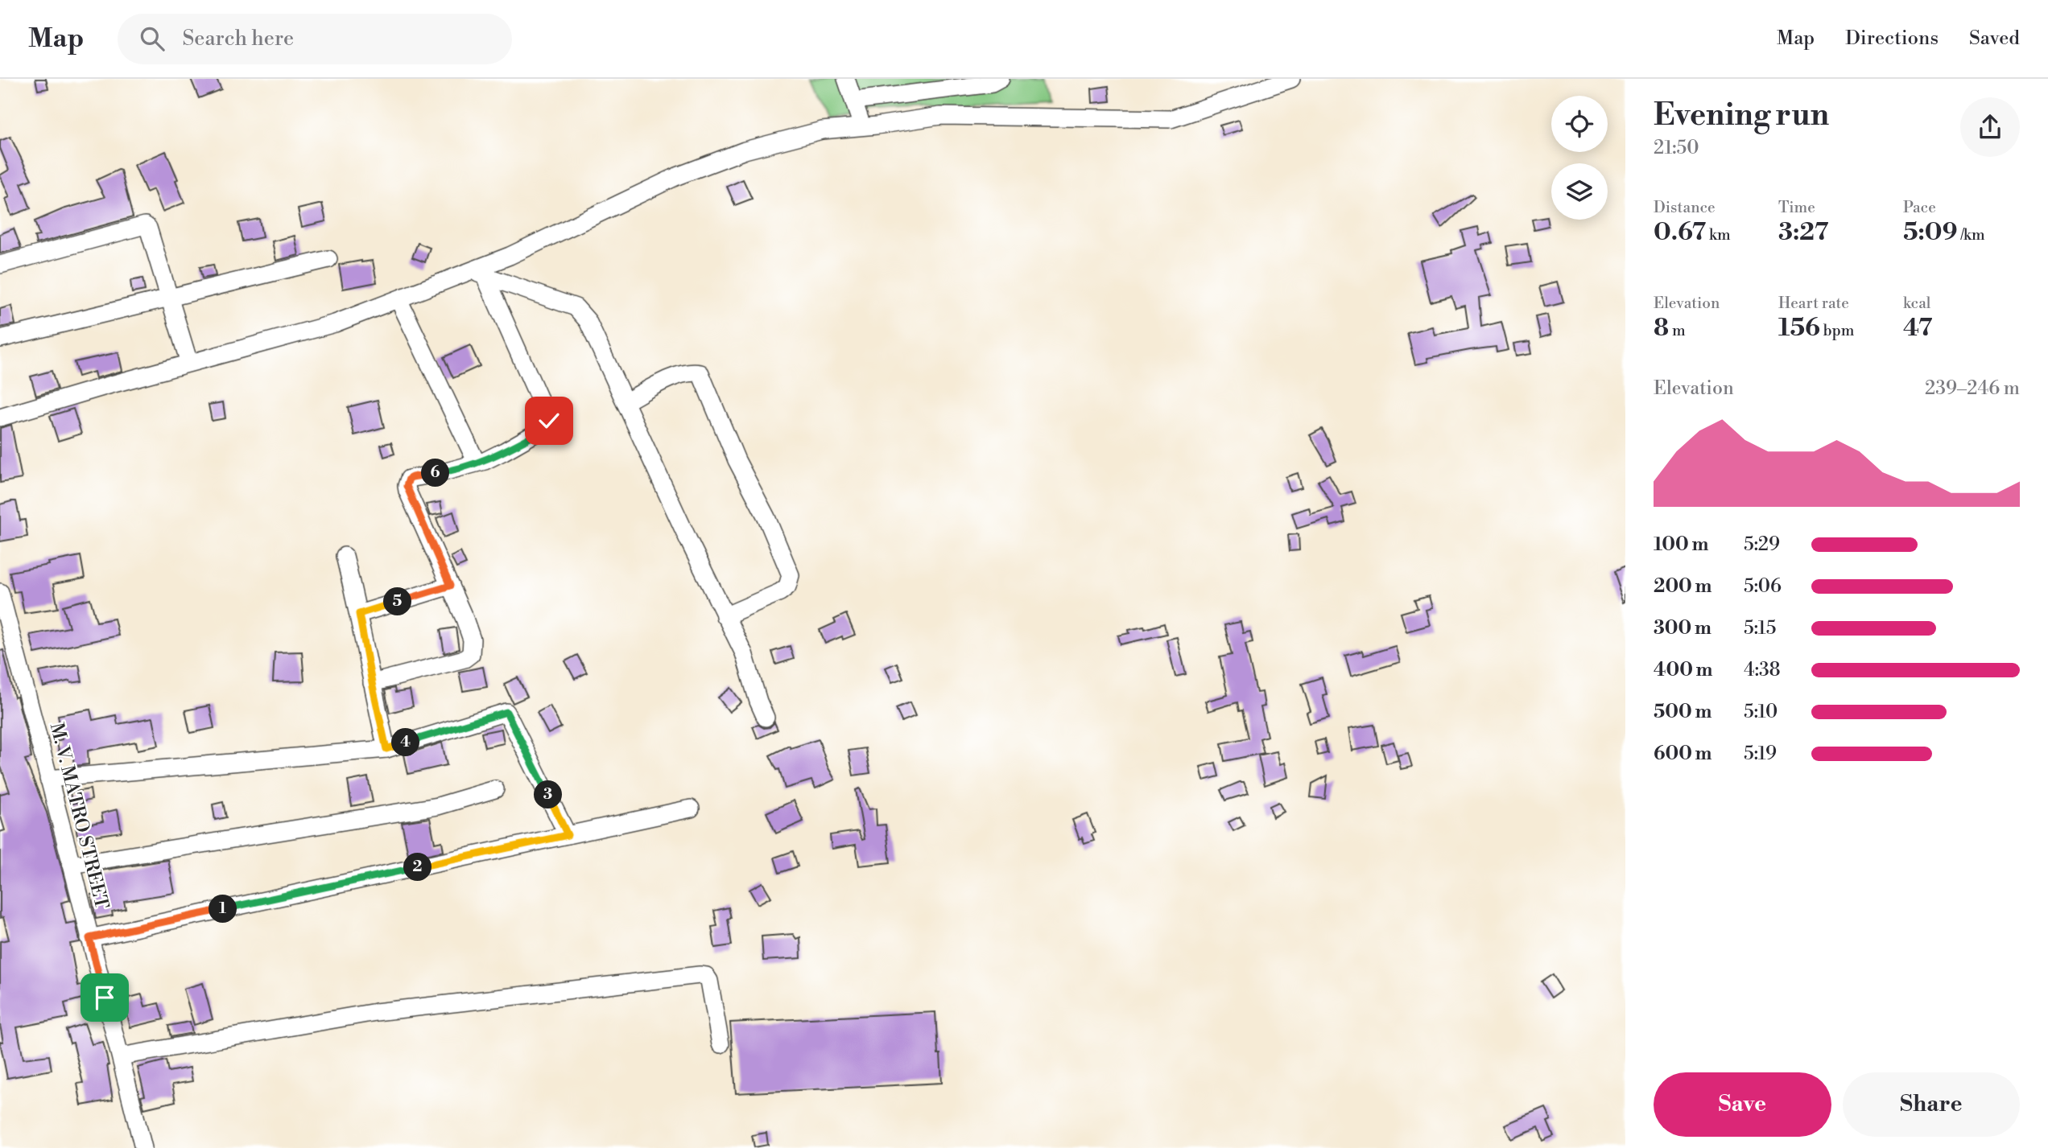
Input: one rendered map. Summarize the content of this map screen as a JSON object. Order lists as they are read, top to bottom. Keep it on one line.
{"streets":{"street":["M. V. MATRO STREET"]},"page":{"header":"Map","search":"Search here","nav":["Map","Directions","Saved"],"heading":["Evening run","21:50"],"stats":[["Distance","0.67 km"],["Time","3:27"],["Pace","5:09 /km"],["Elevation","8 m"],["Heart rate","156 bpm"],["kcal","47"]],"chart":["Elevation","239–246 m"],"pins":["6","5","4","3","2","1"],"list":[{"name":"100 m","note":"5:29"},{"name":"200 m","note":"5:06"},{"name":"300 m","note":"5:15"},{"name":"400 m","note":"4:38"},{"name":"500 m","note":"5:10"},{"name":"600 m","note":"5:19"}],"buttons":["Save","Share"]}}
